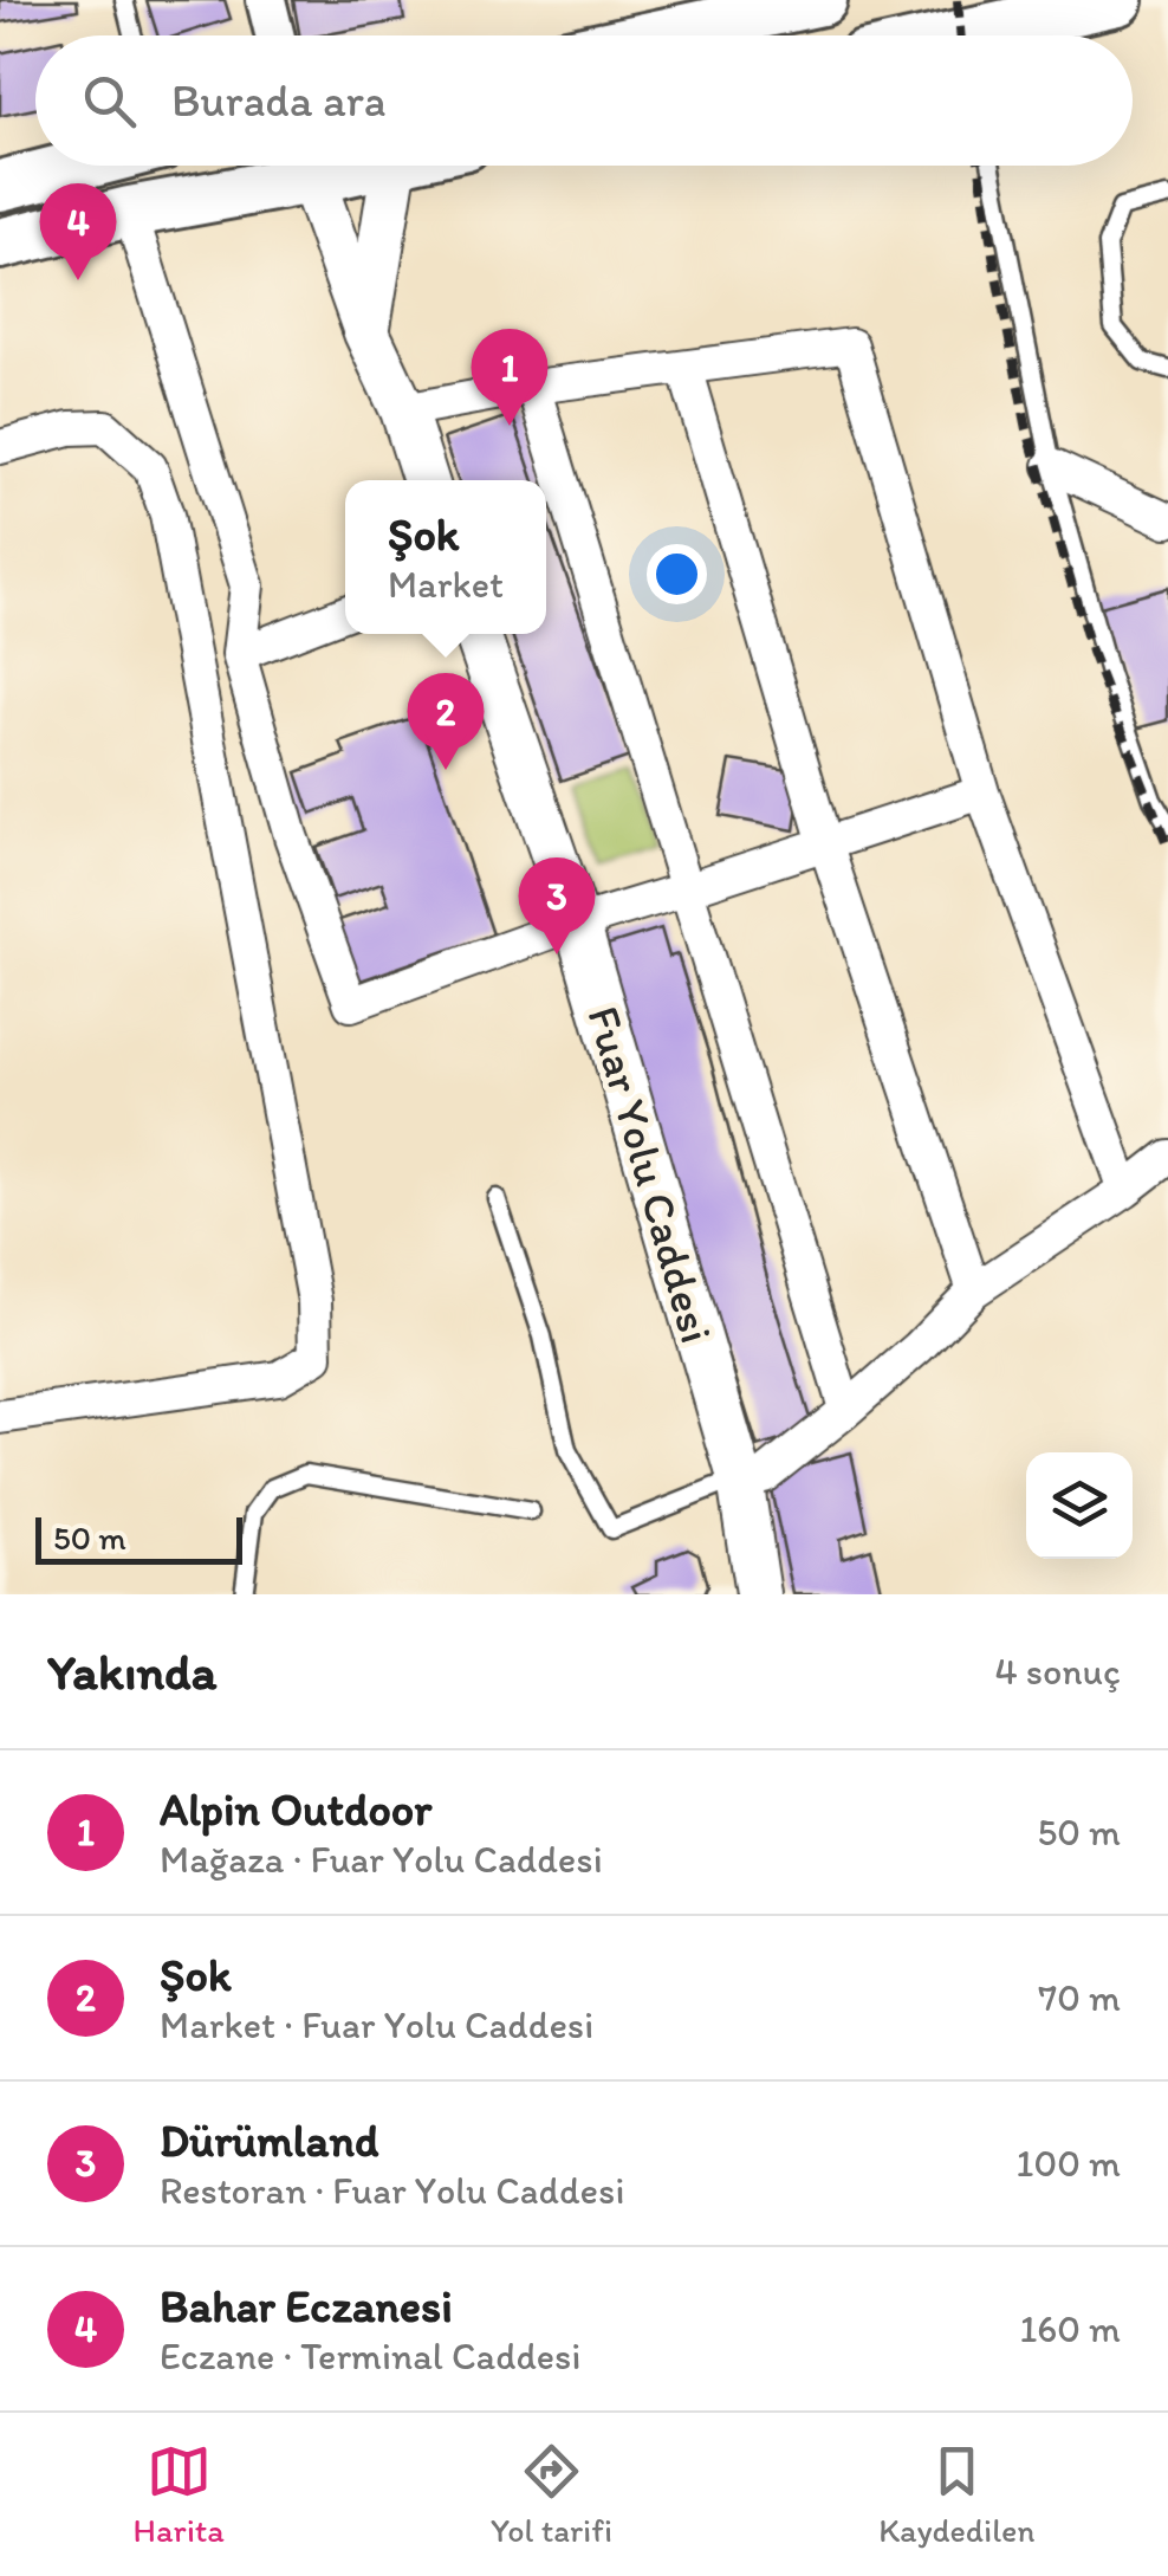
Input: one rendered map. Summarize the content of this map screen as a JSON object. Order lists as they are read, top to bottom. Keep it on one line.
{"streets":{"main road":["Fuar Yolu Caddesi"]},"scale_bar":"50 m","page":{"search":"Burada ara","pins":["4","1","2","3"],"popup":["Şok","Market"],"scale":"50 m","heading":["Yakında","4 sonuç"],"list":[{"mark":"1","name":"Alpin Outdoor","note":"Mağaza · Fuar Yolu Caddesi","value":"50 m"},{"mark":"2","name":"Şok","note":"Market · Fuar Yolu Caddesi","value":"70 m"},{"mark":"3","name":"Dürümland","note":"Restoran · Fuar Yolu Caddesi","value":"100 m"},{"mark":"4","name":"Bahar Eczanesi","note":"Eczane · Terminal Caddesi","value":"160 m"}],"nav":["Harita","Yol tarifi","Kaydedilen"]}}
